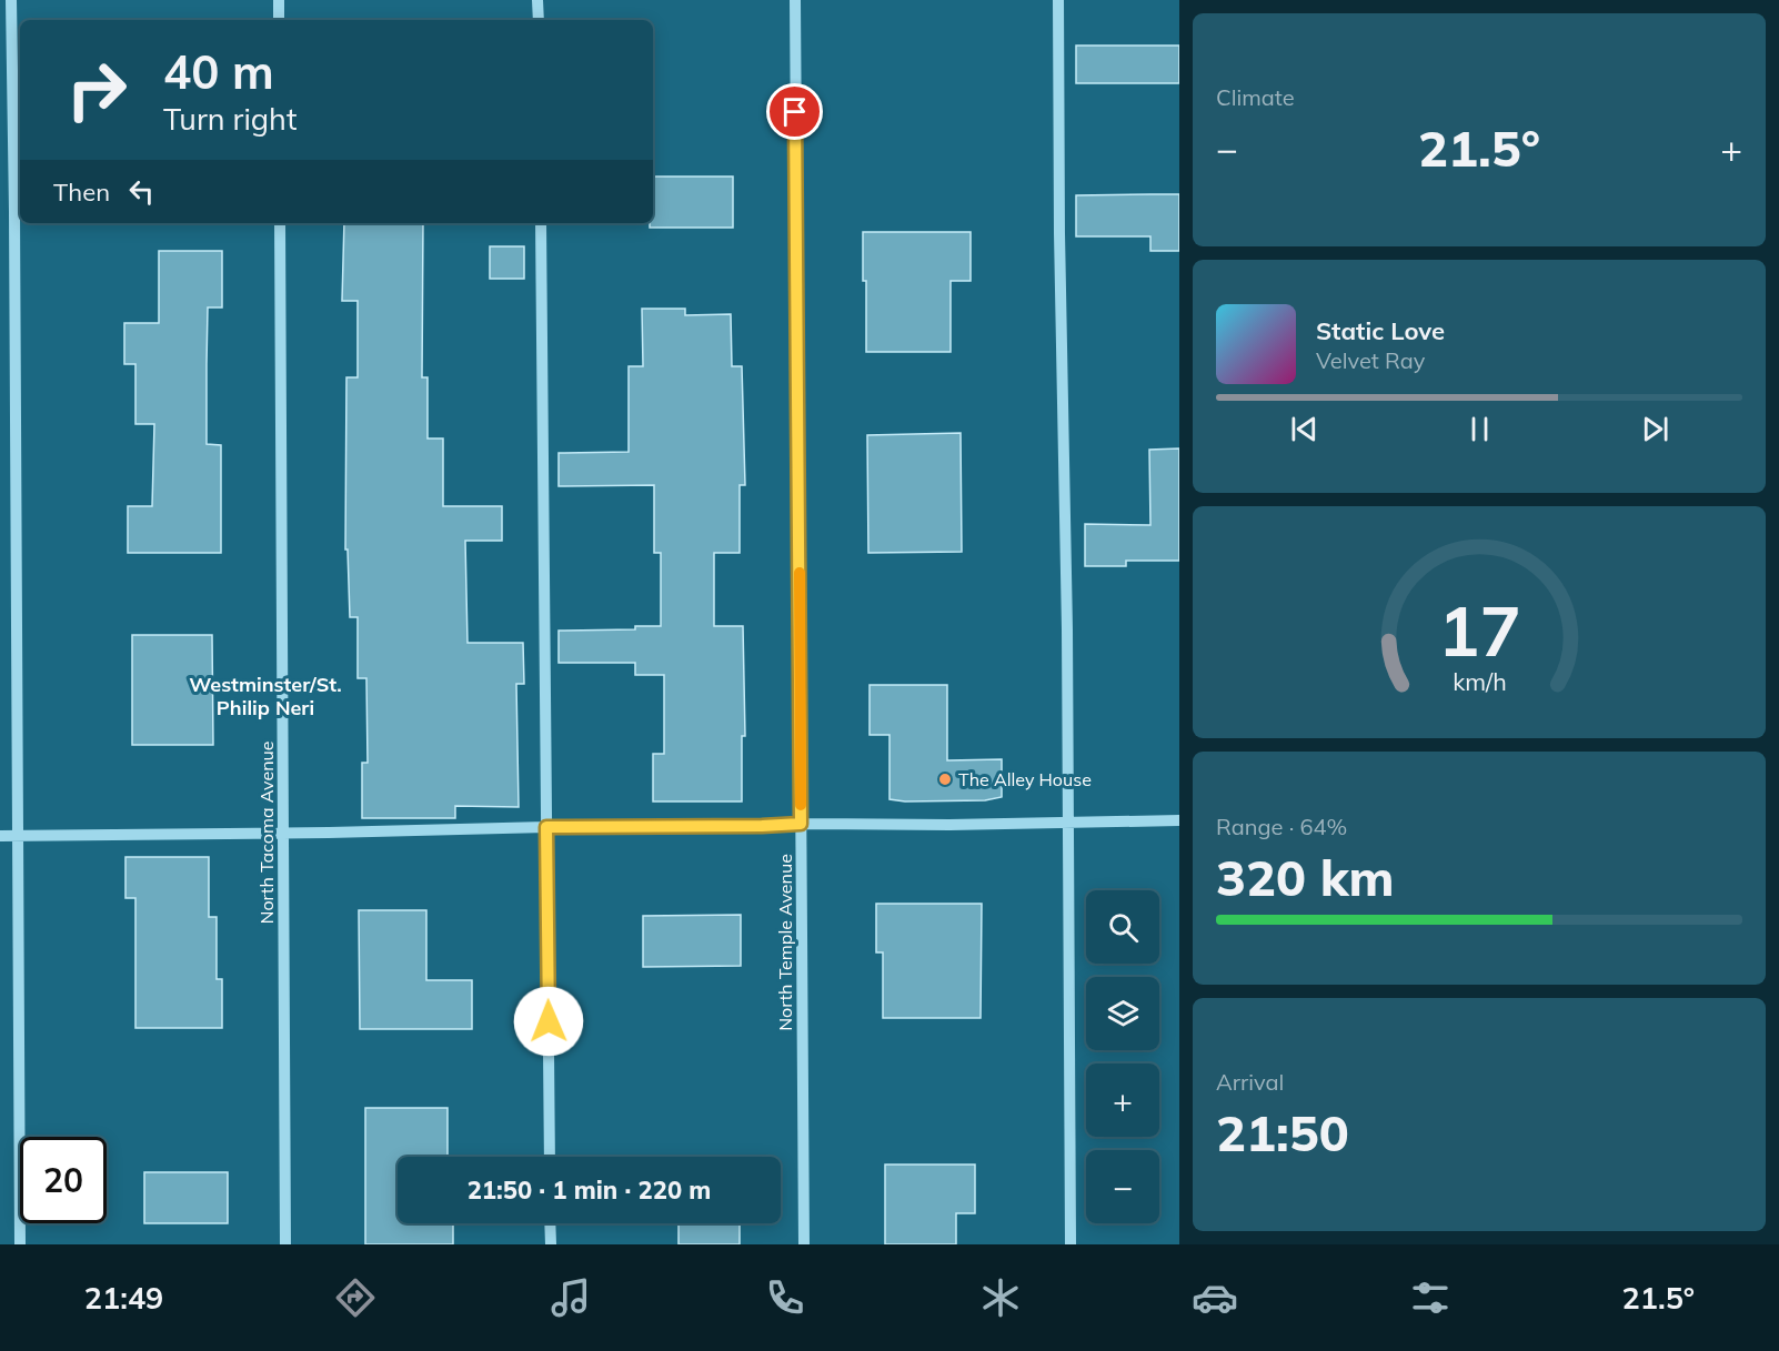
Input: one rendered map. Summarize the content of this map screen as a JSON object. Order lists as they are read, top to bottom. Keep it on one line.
{"streets":{"street":["North Tacoma Avenue","North Temple Avenue"]},"districts":["Westminster/St. Philip Neri"],"places":["The Alley House"],"page":{"tile":["Climate",["Range · 64%","320 km"],["Arrival","21:50"]],"turn":["40 m","Turn right"],"heat":["−","21.5°","+"],"then":"Then","song":["Static Love","Velvet Ray"],"map_buttons":["+","−"],"limit":"20","trip":"21:50 · 1 min · 220 m","tabs":["21:49","21.5°"],"gauge":["17","km/h"]}}
